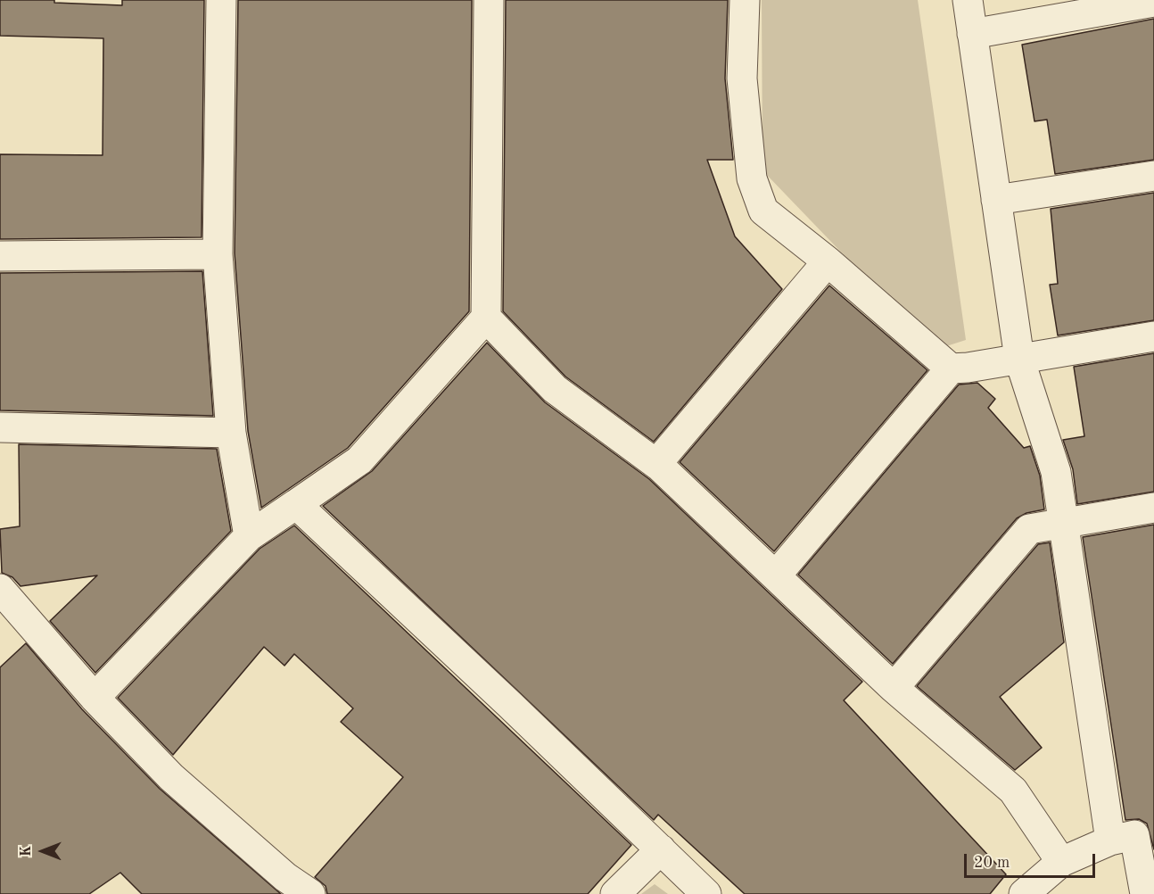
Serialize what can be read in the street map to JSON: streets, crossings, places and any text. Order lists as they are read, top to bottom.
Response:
{
  "scale_bar": "20 m",
  "north": "left"
}
